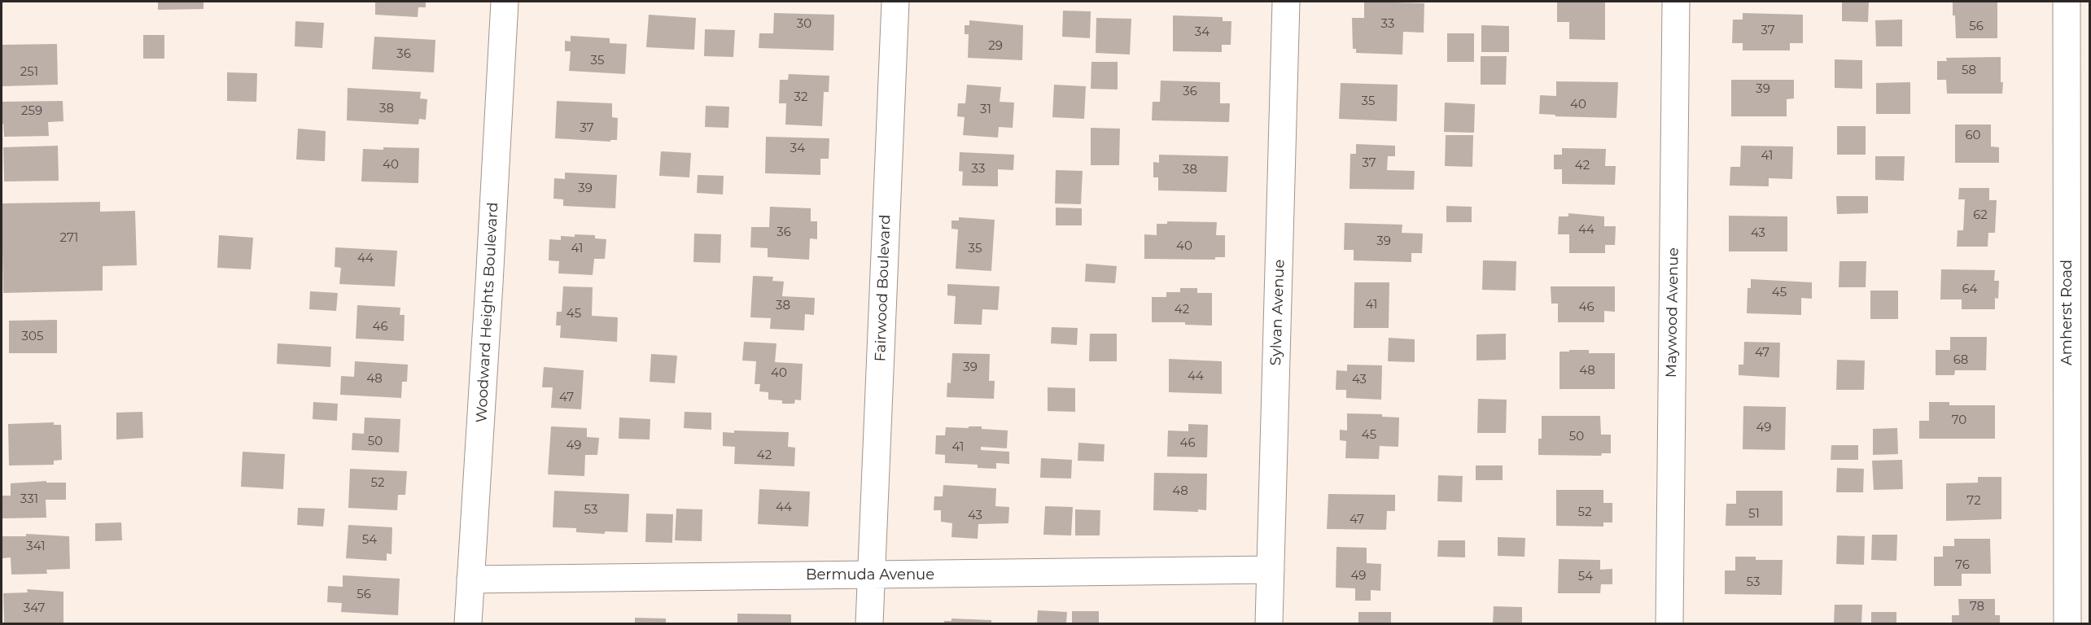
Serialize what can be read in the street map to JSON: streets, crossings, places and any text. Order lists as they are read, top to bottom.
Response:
{
  "streets": {
    "street": [
      "Fairwood Boulevard",
      "Woodward Heights Boulevard",
      "Sylvan Avenue",
      "Maywood Avenue",
      "Amherst Road",
      "Bermuda Avenue"
    ]
  },
  "crossings": [
    ["Fairwood Boulevard", "Bermuda Avenue"],
    ["Woodward Heights Boulevard", "Bermuda Avenue"],
    ["Sylvan Avenue", "Bermuda Avenue"]
  ],
  "house_numbers": [
    "30",
    "33",
    "56",
    "37",
    "34",
    "29",
    "36",
    "35",
    "58",
    "251",
    "39",
    "36",
    "32",
    "35",
    "40",
    "38",
    "31",
    "259",
    "37",
    "60",
    "34",
    "41",
    "37",
    "40",
    "42",
    "33",
    "38",
    "39",
    "62",
    "44",
    "36",
    "43",
    "271",
    "39",
    "40",
    "41",
    "35",
    "44",
    "64",
    "45",
    "41",
    "38",
    "46",
    "42",
    "45",
    "46",
    "305",
    "47",
    "68",
    "39",
    "48",
    "40",
    "44",
    "48",
    "43",
    "47",
    "70",
    "49",
    "45",
    "50",
    "50",
    "46",
    "49",
    "41",
    "42",
    "52",
    "48",
    "331",
    "72",
    "44",
    "53",
    "52",
    "51",
    "43",
    "47",
    "54",
    "341",
    "76",
    "49",
    "54",
    "53",
    "56",
    "78",
    "347"
  ]
}
